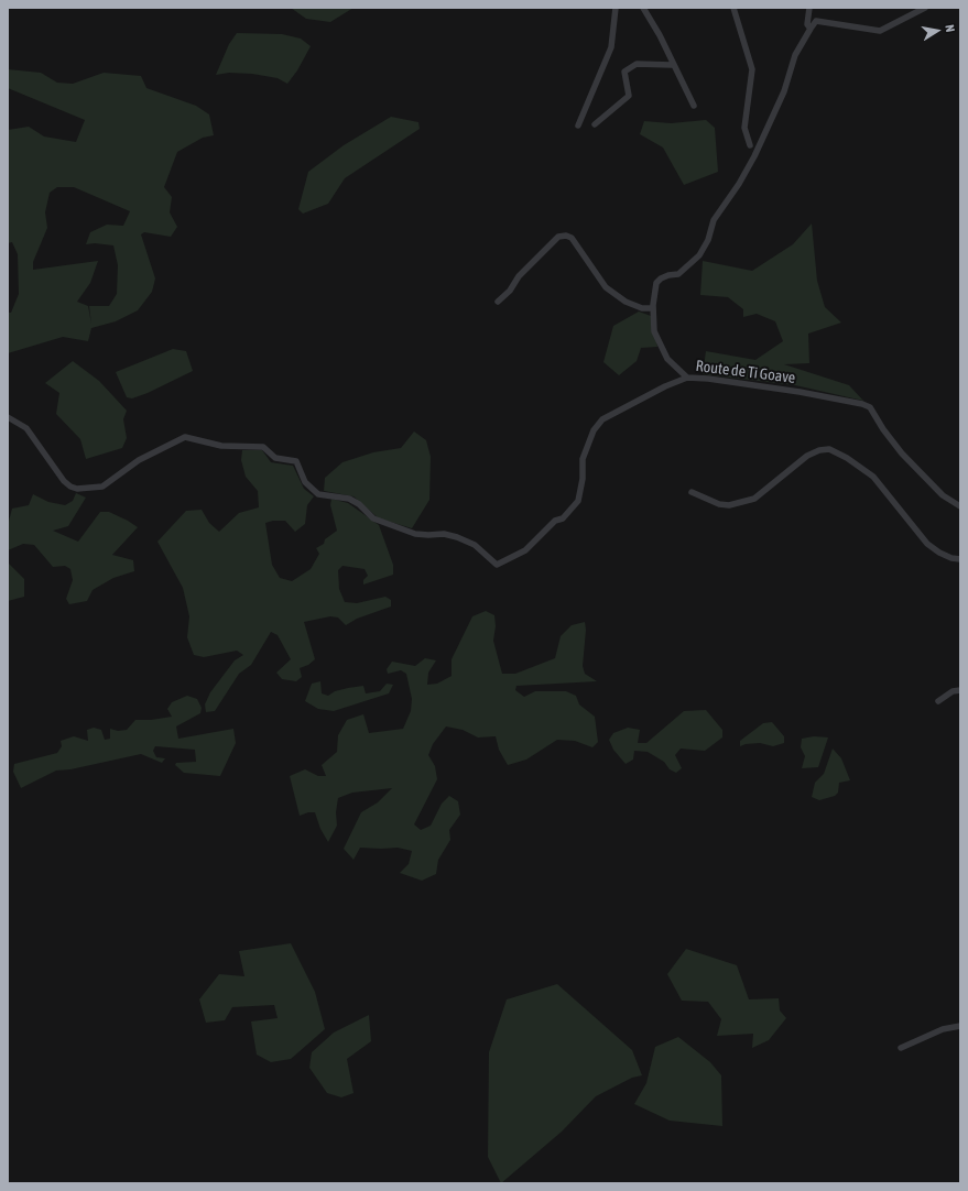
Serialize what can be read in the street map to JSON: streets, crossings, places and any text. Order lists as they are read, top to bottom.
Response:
{
  "streets": {
    "street": ["Route de Ti Goave"]
  },
  "north": "right"
}
